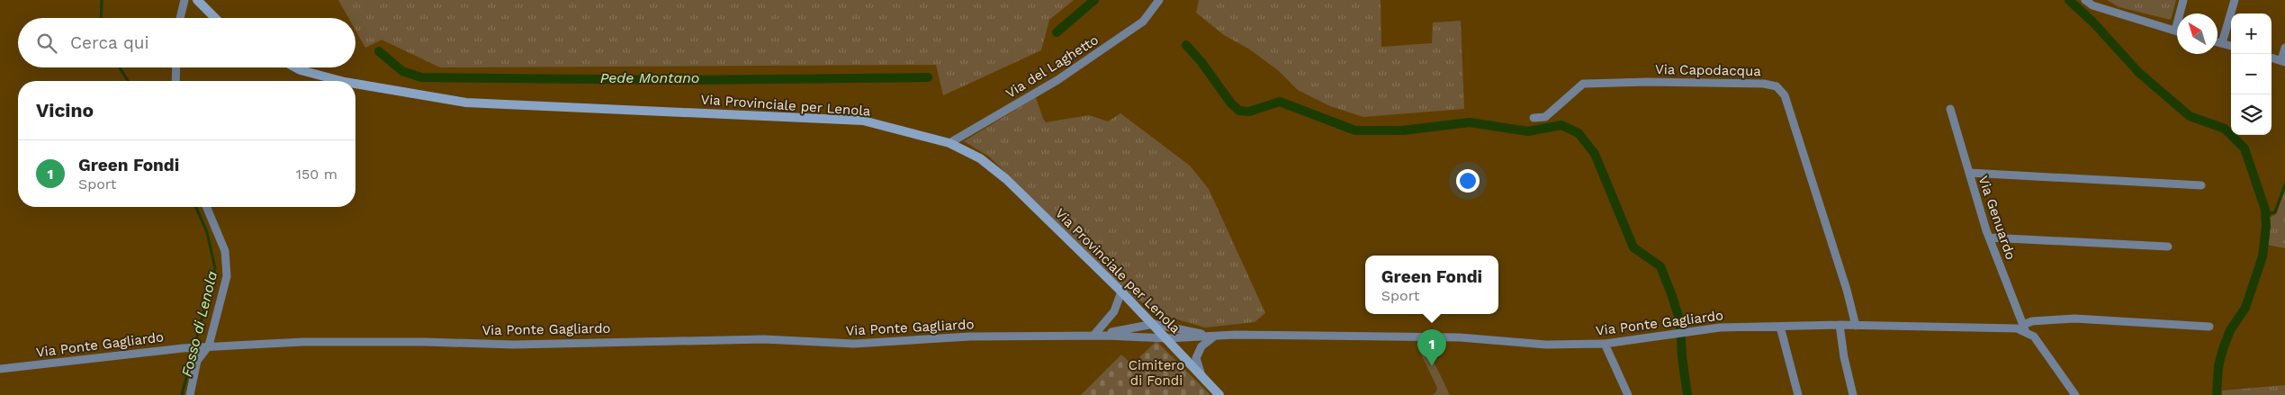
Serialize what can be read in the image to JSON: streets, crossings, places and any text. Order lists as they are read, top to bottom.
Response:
{
  "streets": {
    "main road": ["Via Provinciale per Lenola"],
    "street": [
      "Via del Laghetto",
      "Via Capodacqua",
      "Via Genuardo",
      "Via Ponte Gagliardo"
    ]
  },
  "crossings": [
    ["Via del Laghetto", "Via Provinciale per Lenola"],
    ["Via Capodacqua", "Via Ponte Gagliardo"],
    ["Via Provinciale per Lenola", "Via Ponte Gagliardo"],
    ["Via Genuardo", "Via Ponte Gagliardo"]
  ],
  "water": ["Pede Montano", "Fosso di Lenola"],
  "parks": ["Cimitero di Fondi"],
  "north": "top left",
  "page": {
    "map_buttons": ["+", "−"],
    "search": "Cerca qui",
    "heading": "Vicino",
    "list": [
      {
        "mark": "1",
        "name": "Green Fondi",
        "note": "Sport",
        "value": "150 m"
      }
    ],
    "popup": ["Green Fondi", "Sport"],
    "pins": "1"
  }
}
